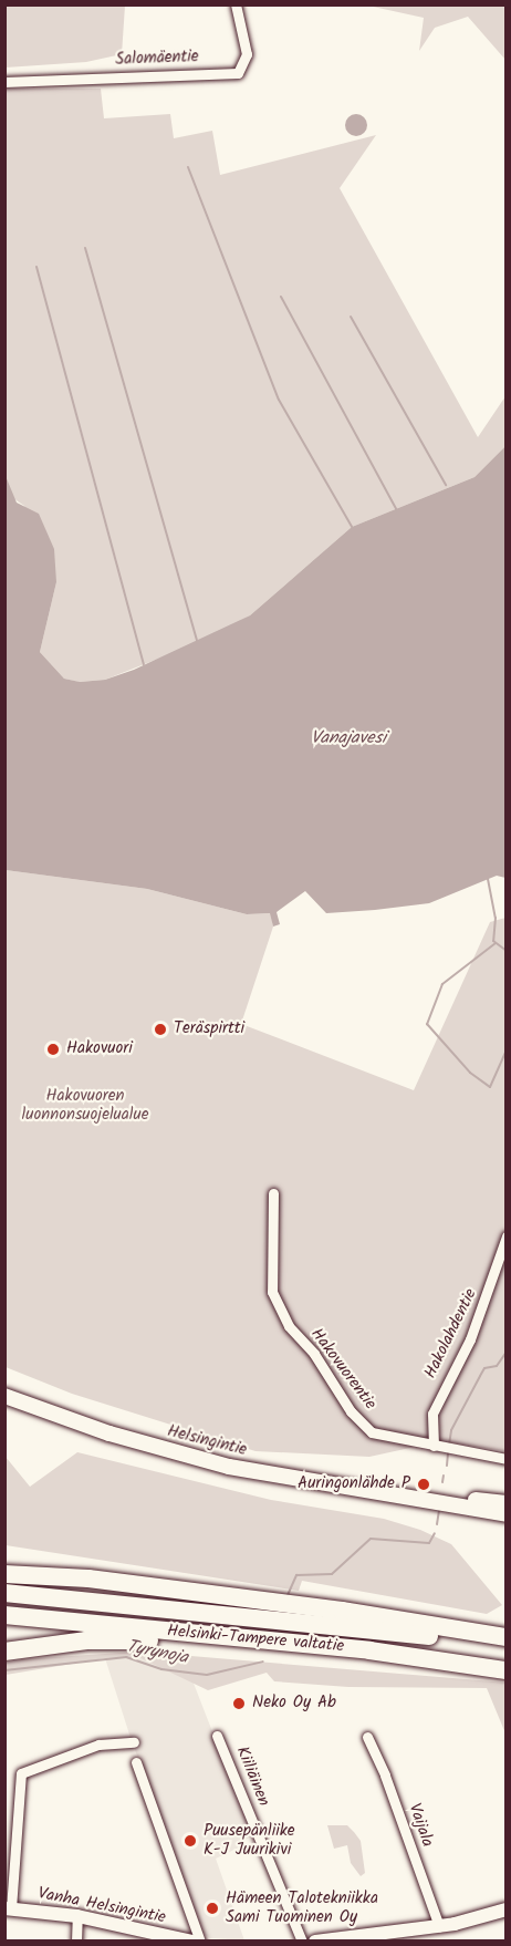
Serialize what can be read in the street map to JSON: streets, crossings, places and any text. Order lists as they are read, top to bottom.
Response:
{
  "streets": {
    "highway": ["Helsinki-Tampere valtatie"],
    "main road": ["Helsingintie"],
    "street": [
      "Salomäentie",
      "Hakolahdentie",
      "Hakovuorentie",
      "Kiiliäinen",
      "Vaijala",
      "Vanha Helsingintie"
    ]
  },
  "crossings": [
    ["Hakolahdentie", "Hakovuorentie"]
  ],
  "water": ["Vanajavesi", "Tyrynoja"],
  "parks": ["Hakovuoren luonnonsuojelualue"],
  "places": [
    "Teräspirtti",
    "Hakovuori",
    "Auringonlähde P",
    "Neko Oy Ab",
    "Puusepänliike K-J Juurikivi",
    "Hämeen Talotekniikka Sami Tuominen Oy"
  ]
}
